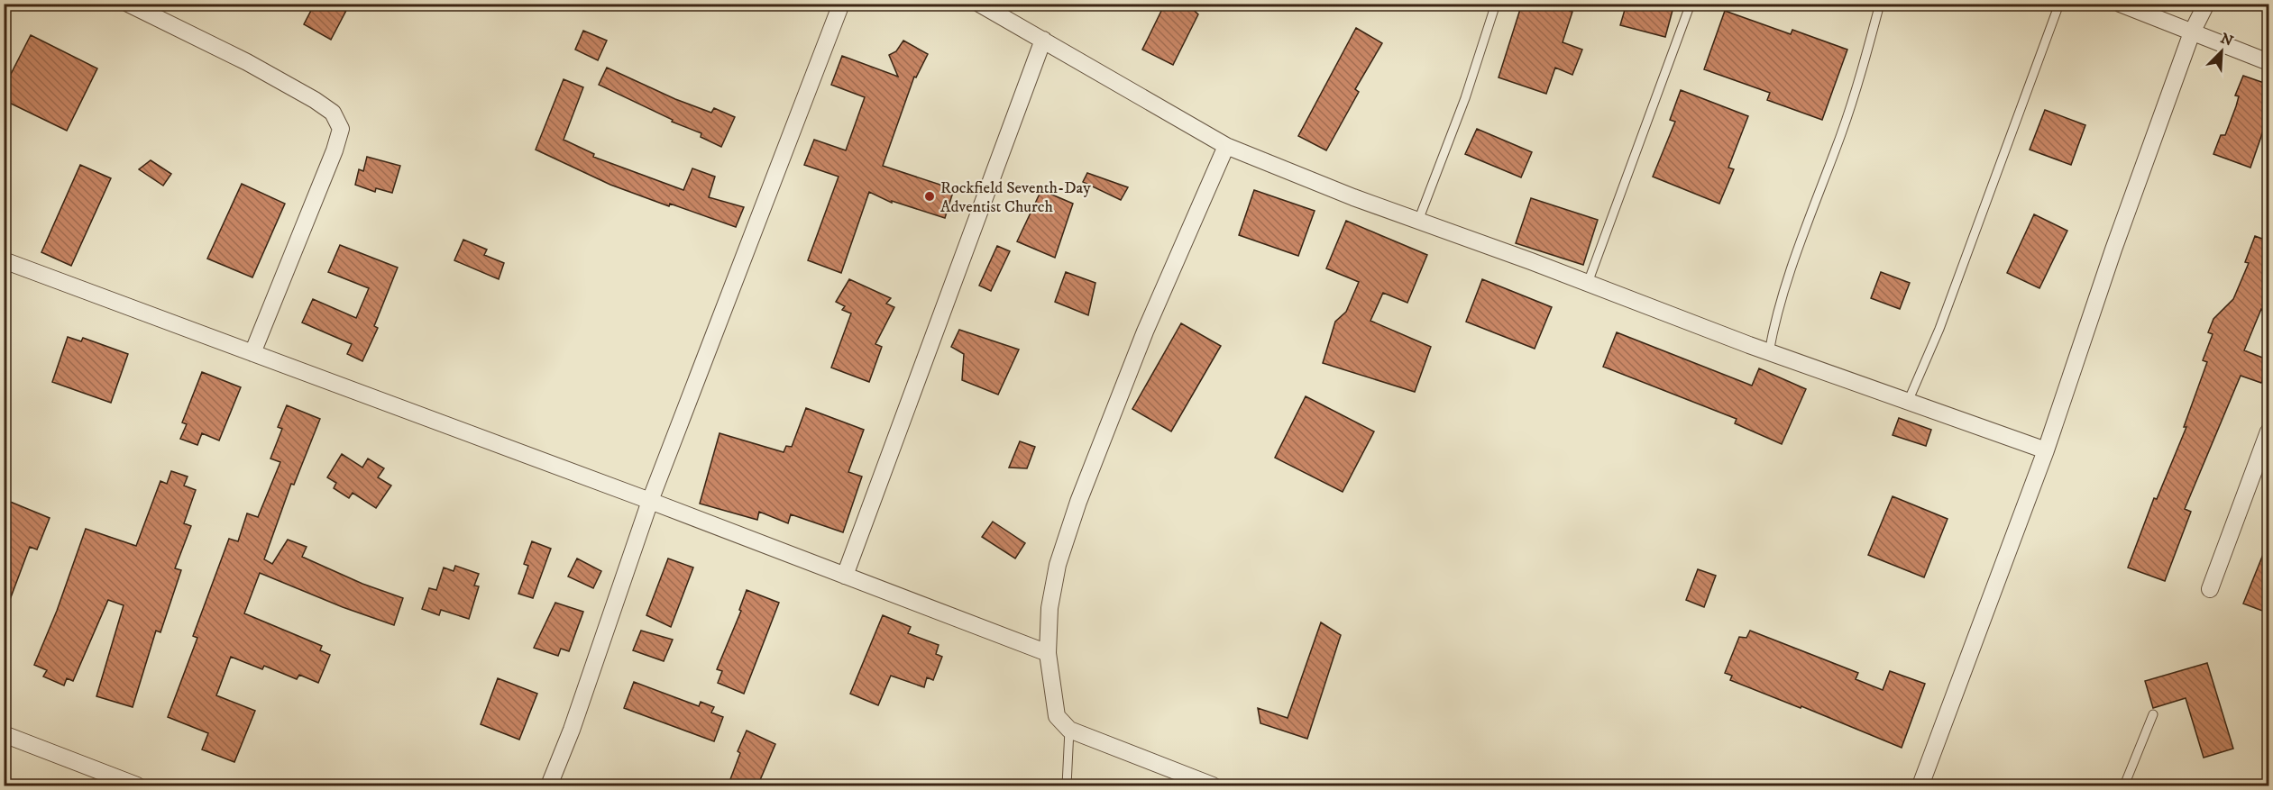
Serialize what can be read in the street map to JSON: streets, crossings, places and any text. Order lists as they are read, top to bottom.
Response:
{
  "places": ["Rockfield Seventh-Day Adventist Church"],
  "north": "top right"
}
